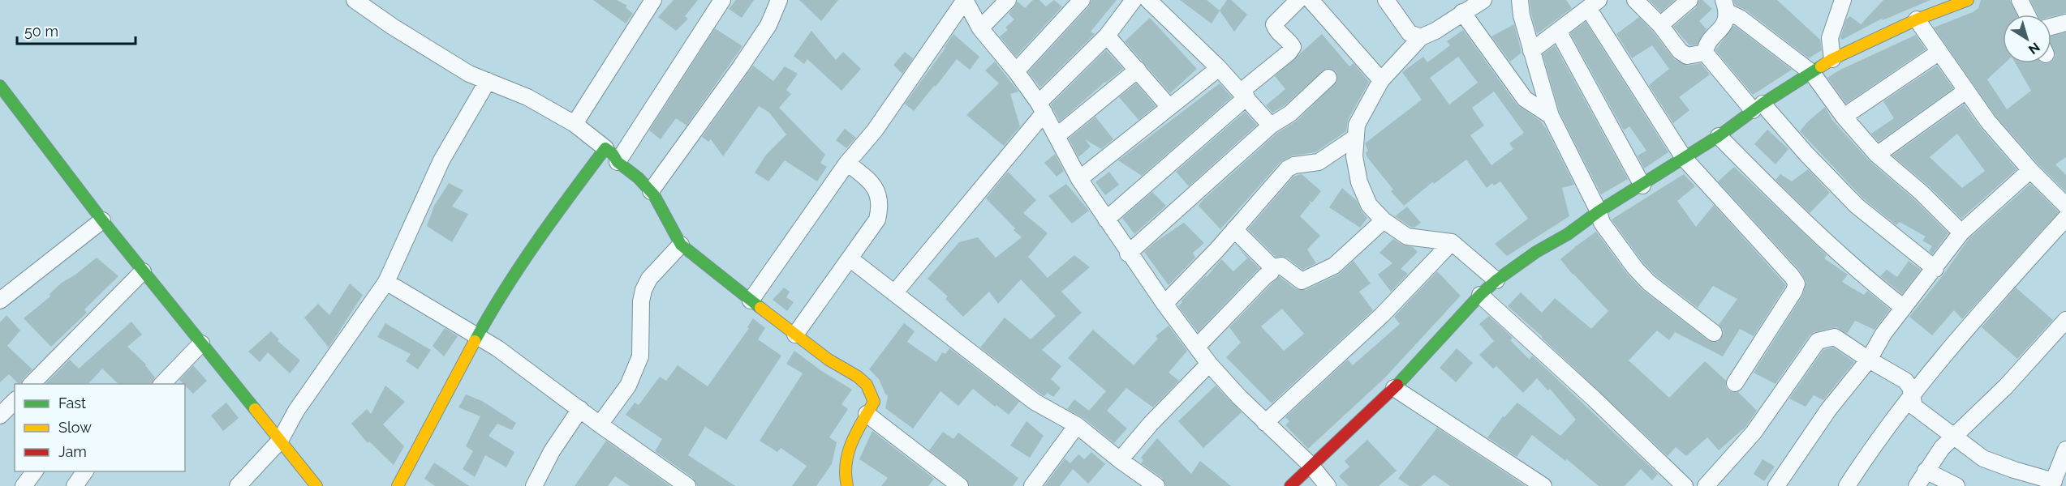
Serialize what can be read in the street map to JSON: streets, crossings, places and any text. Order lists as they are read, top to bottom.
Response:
{
  "legend": ["Fast", "Slow", "Jam"],
  "scale_bar": "50 m",
  "north": "bottom right"
}
